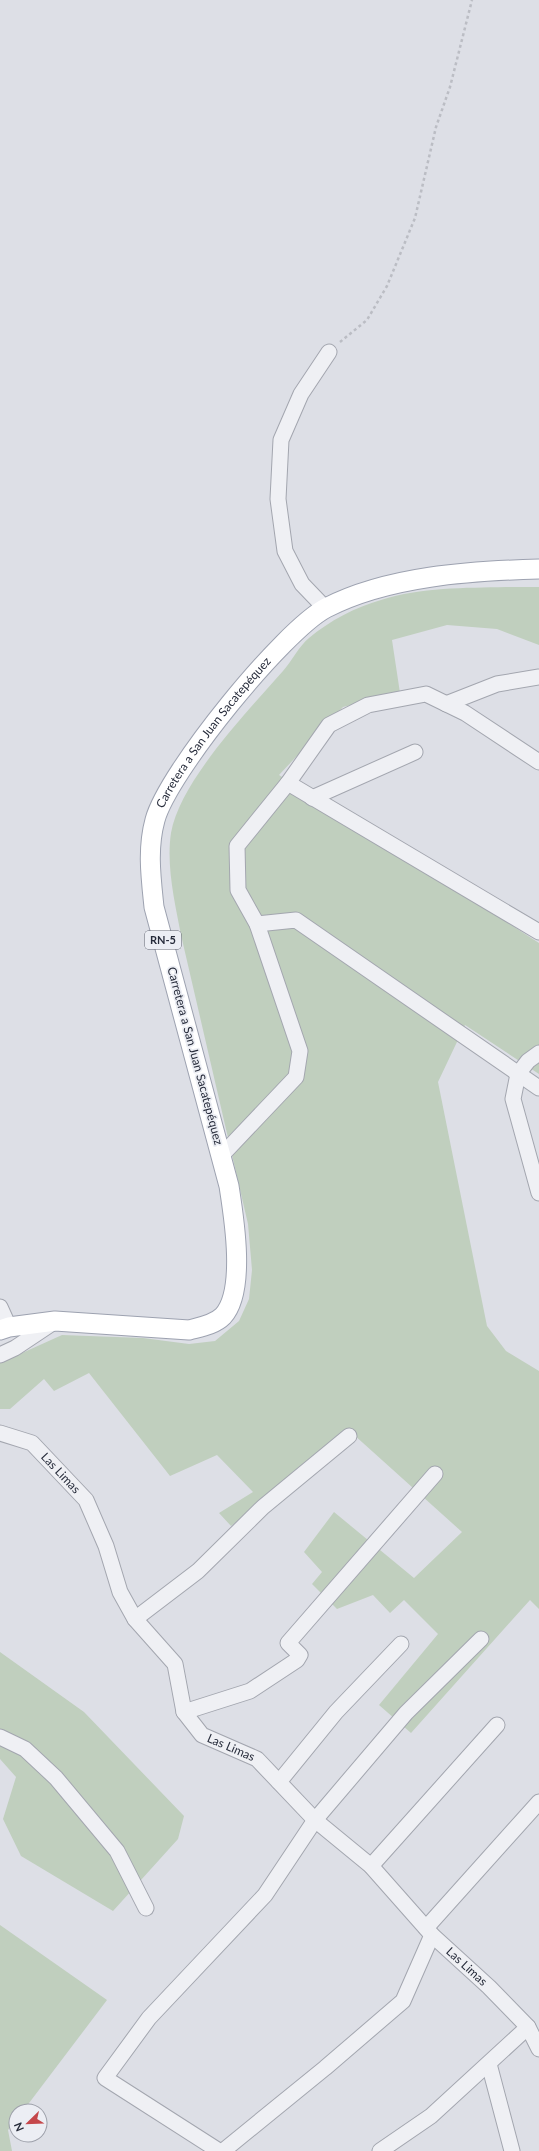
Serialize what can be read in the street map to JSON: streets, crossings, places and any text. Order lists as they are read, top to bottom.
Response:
{
  "streets": {
    "main road": ["Carretera a San Juan Sacatepéquez", "RN-5"],
    "street": ["Las Limas"]
  },
  "north": "bottom left"
}
